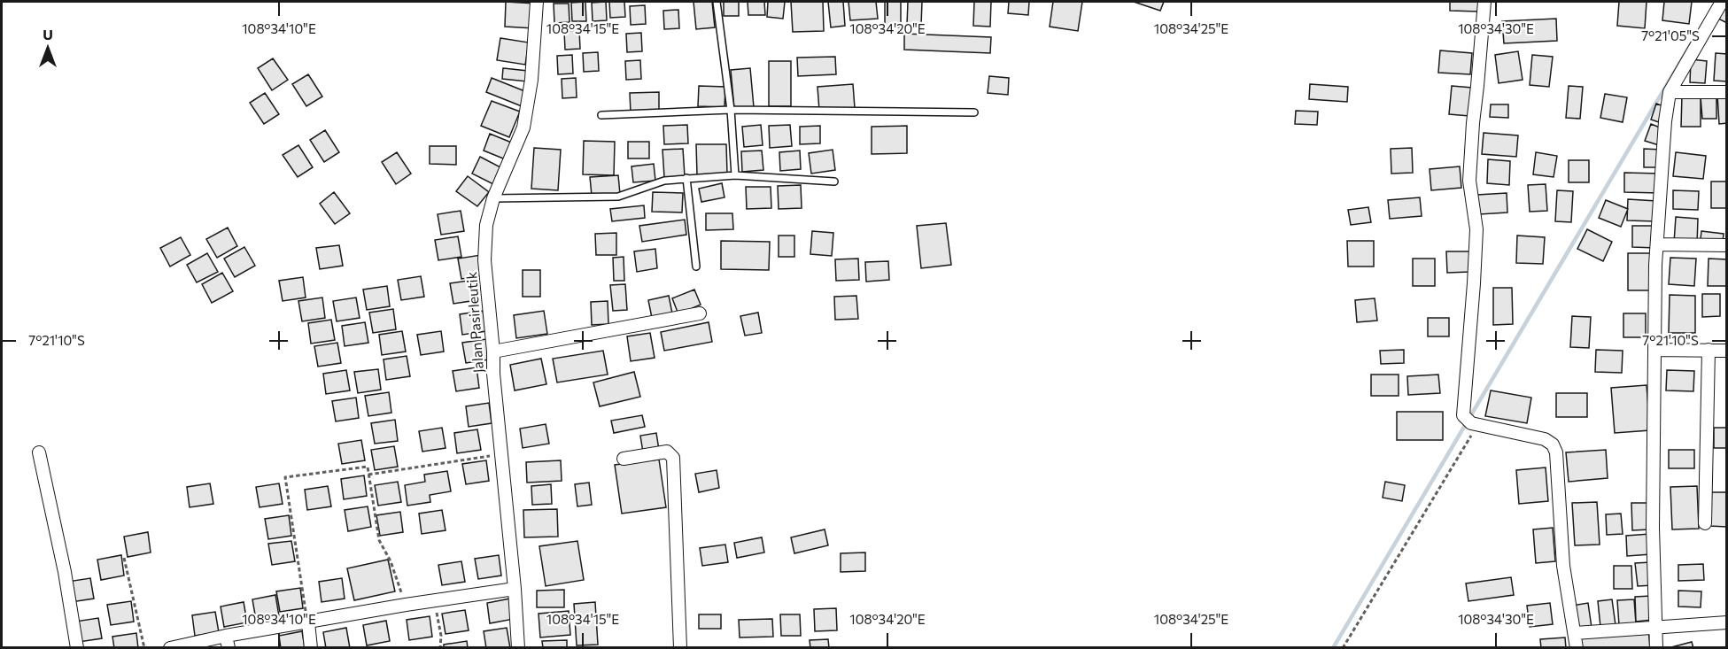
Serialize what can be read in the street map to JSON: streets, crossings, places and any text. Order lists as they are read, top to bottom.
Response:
{
  "streets": {
    "street": ["Jalan Pasirleutik"]
  },
  "north": "top",
  "coordinates": [
    "108°34'10\"E",
    "108°34'15\"E",
    "108°34'20\"E",
    "108°34'25\"E",
    "108°34'30\"E",
    "7°21'05\"S",
    "7°21'10\"S"
  ]
}
